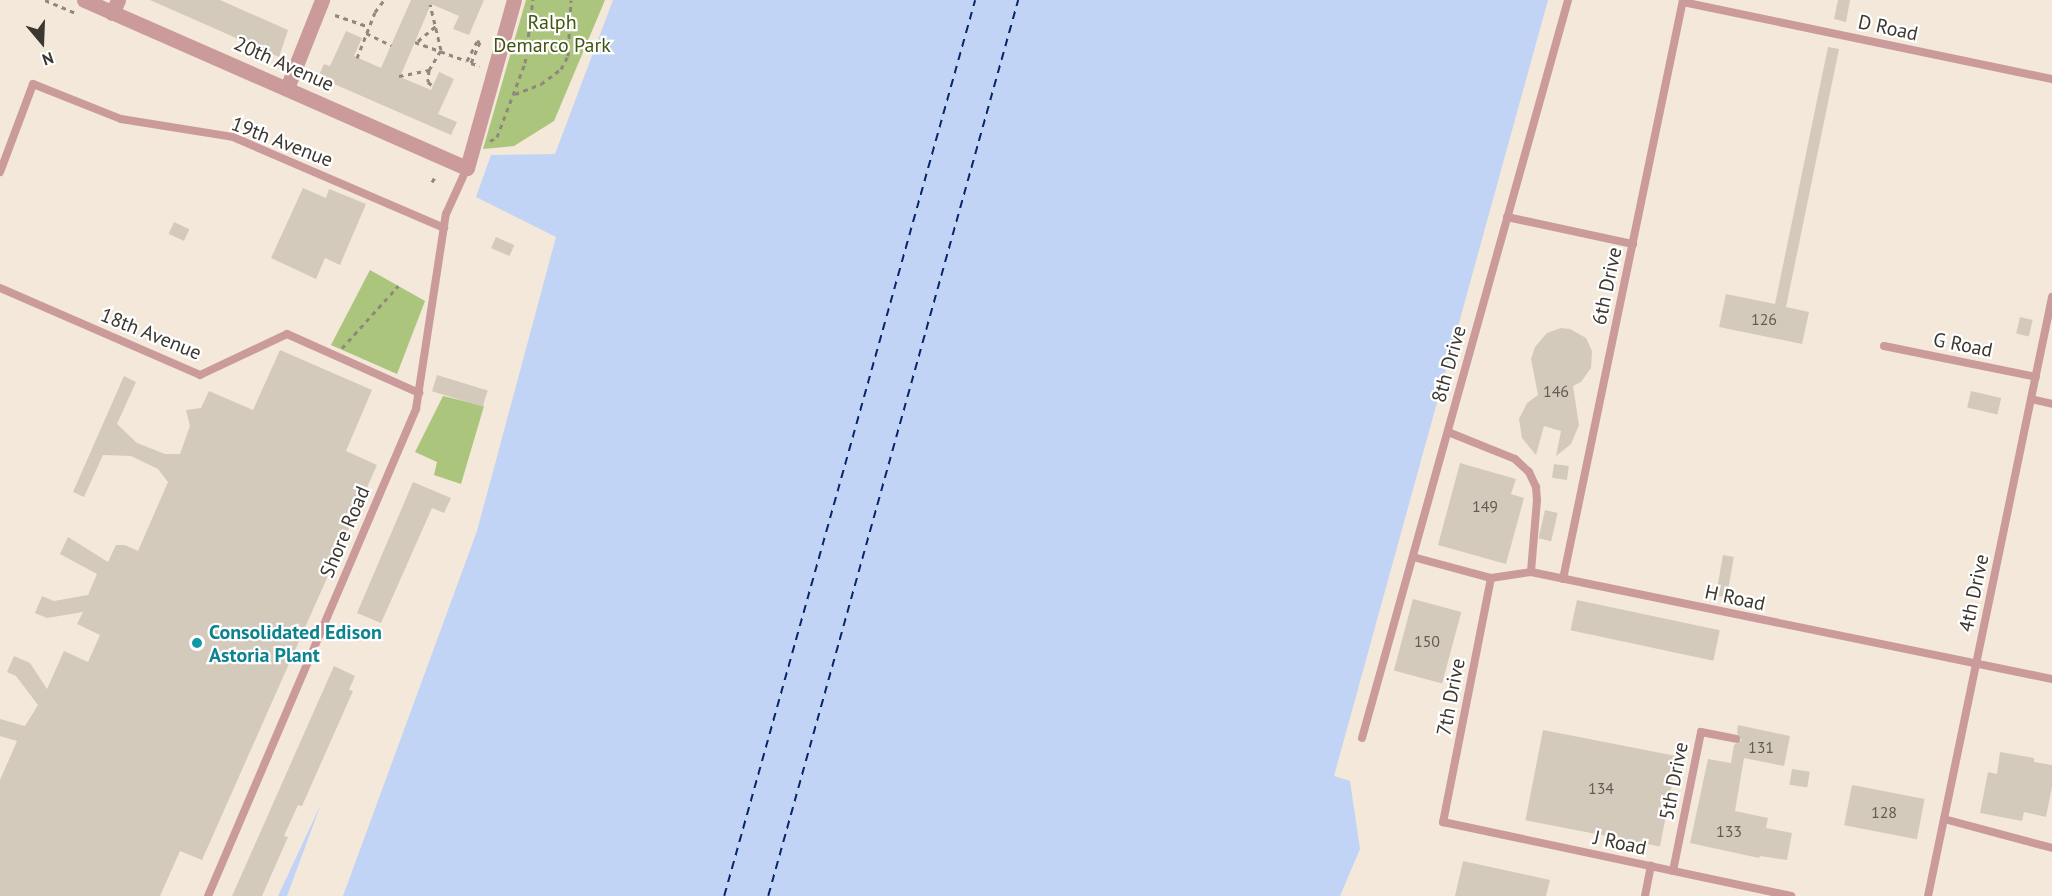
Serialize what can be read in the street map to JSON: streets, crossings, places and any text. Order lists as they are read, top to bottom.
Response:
{
  "streets": {
    "street": ["20th Avenue"],
    "lane": [
      "D Road",
      "19th Avenue",
      "6th Drive",
      "18th Avenue",
      "G Road",
      "8th Drive",
      "Shore Road",
      "4th Drive",
      "H Road",
      "7th Drive",
      "5th Drive",
      "J Road"
    ]
  },
  "crossings": [
    ["D Road", "6th Drive"],
    ["20th Avenue", "Shore Road"],
    ["19th Avenue", "Shore Road"],
    ["6th Drive", "H Road"],
    ["18th Avenue", "Shore Road"],
    ["G Road", "4th Drive"],
    ["8th Drive", "H Road"],
    ["4th Drive", "H Road"],
    ["H Road", "7th Drive"],
    ["7th Drive", "J Road"],
    ["5th Drive", "J Road"]
  ],
  "parks": ["Ralph Demarco Park"],
  "places": ["Consolidated Edison Astoria Plant"],
  "house_numbers": [
    "126",
    "146",
    "149",
    "150",
    "131",
    "134",
    "128",
    "133"
  ],
  "north": "bottom"
}
